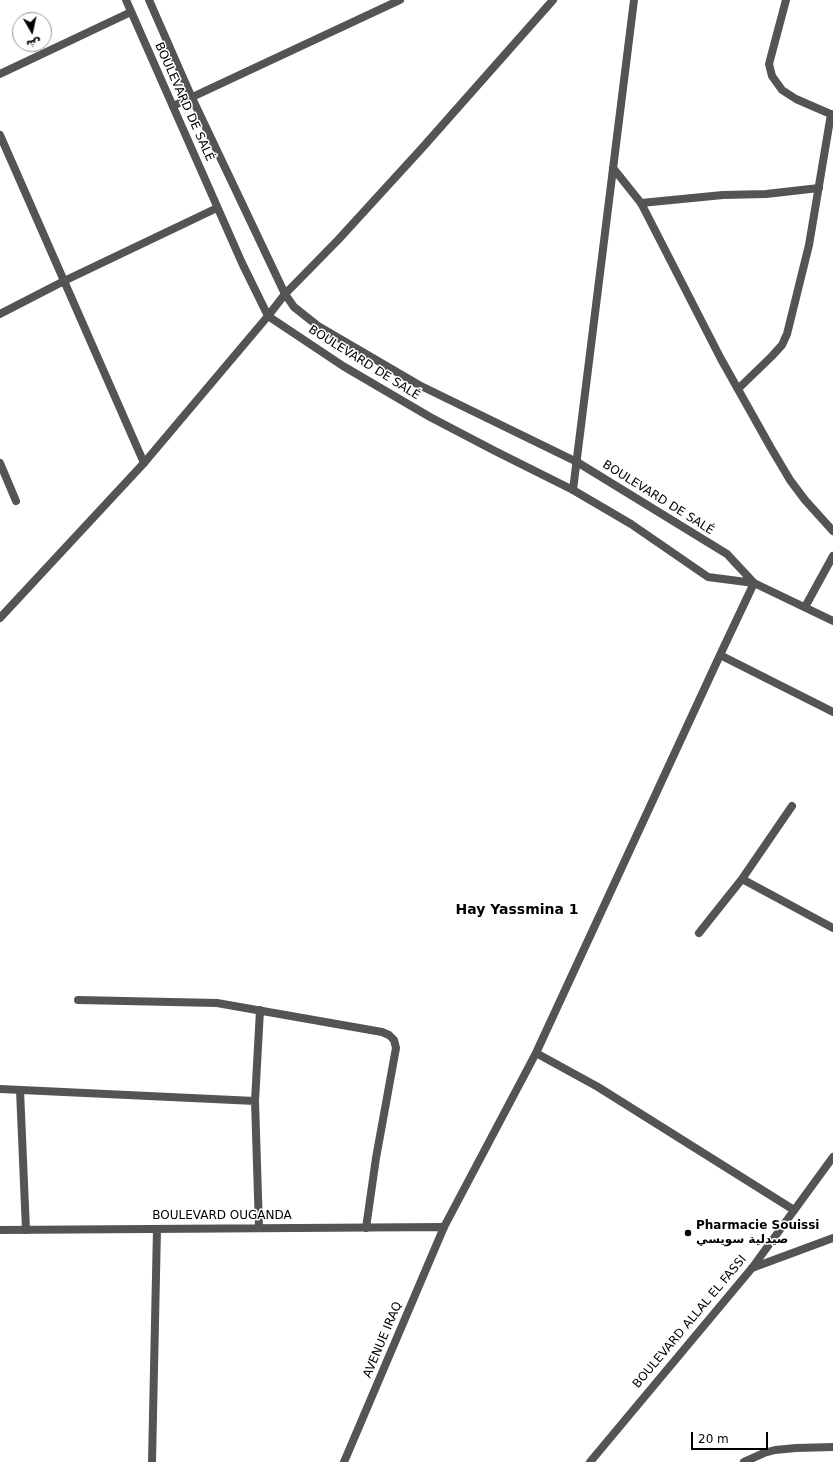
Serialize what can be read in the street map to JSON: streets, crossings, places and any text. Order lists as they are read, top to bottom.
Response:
{
  "streets": {
    "street": [
      "BOULEVARD DE SALÉ",
      "BOULEVARD OUGANDA",
      "BOULEVARD ALLAL EL FASSI",
      "AVENUE IRAQ"
    ]
  },
  "crossings": [
    ["BOULEVARD DE SALÉ", "AVENUE IRAQ"],
    ["BOULEVARD OUGANDA", "AVENUE IRAQ"]
  ],
  "districts": ["Hay Yassmina 1"],
  "places": ["Pharmacie Souissi صيدلية سويسي"],
  "scale_bar": "20 m",
  "north": "bottom"
}
